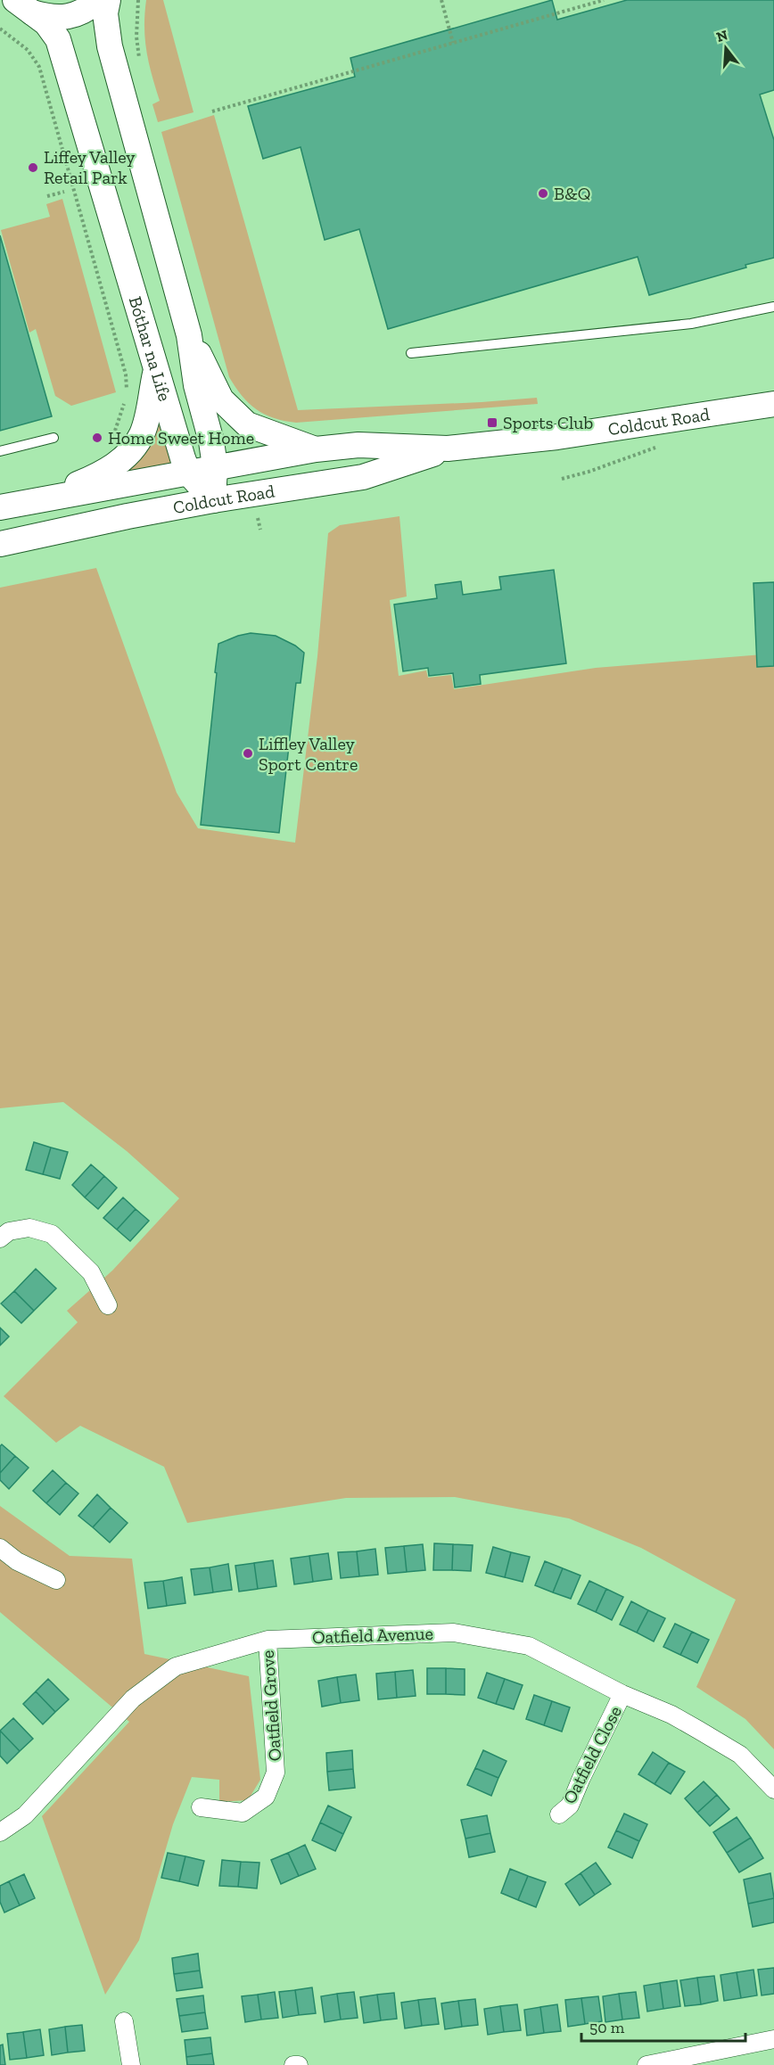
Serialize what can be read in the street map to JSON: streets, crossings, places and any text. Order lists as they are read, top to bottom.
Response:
{
  "streets": {
    "street": [
      "Bóthar na Life",
      "Coldcut Road",
      "Oatfield Avenue",
      "Oatfield Grove",
      "Oatfield Close"
    ]
  },
  "crossings": [
    ["Bóthar na Life", "Coldcut Road"],
    ["Oatfield Avenue", "Oatfield Grove"],
    ["Oatfield Avenue", "Oatfield Close"]
  ],
  "places": {
    "other": [
      "Liffey Valley Retail Park",
      "B&Q",
      "Home Sweet Home",
      "Liffley Valley Sport Centre"
    ],
    "transit": ["Sports Club"]
  },
  "scale_bar": "50 m",
  "north": "top"
}
